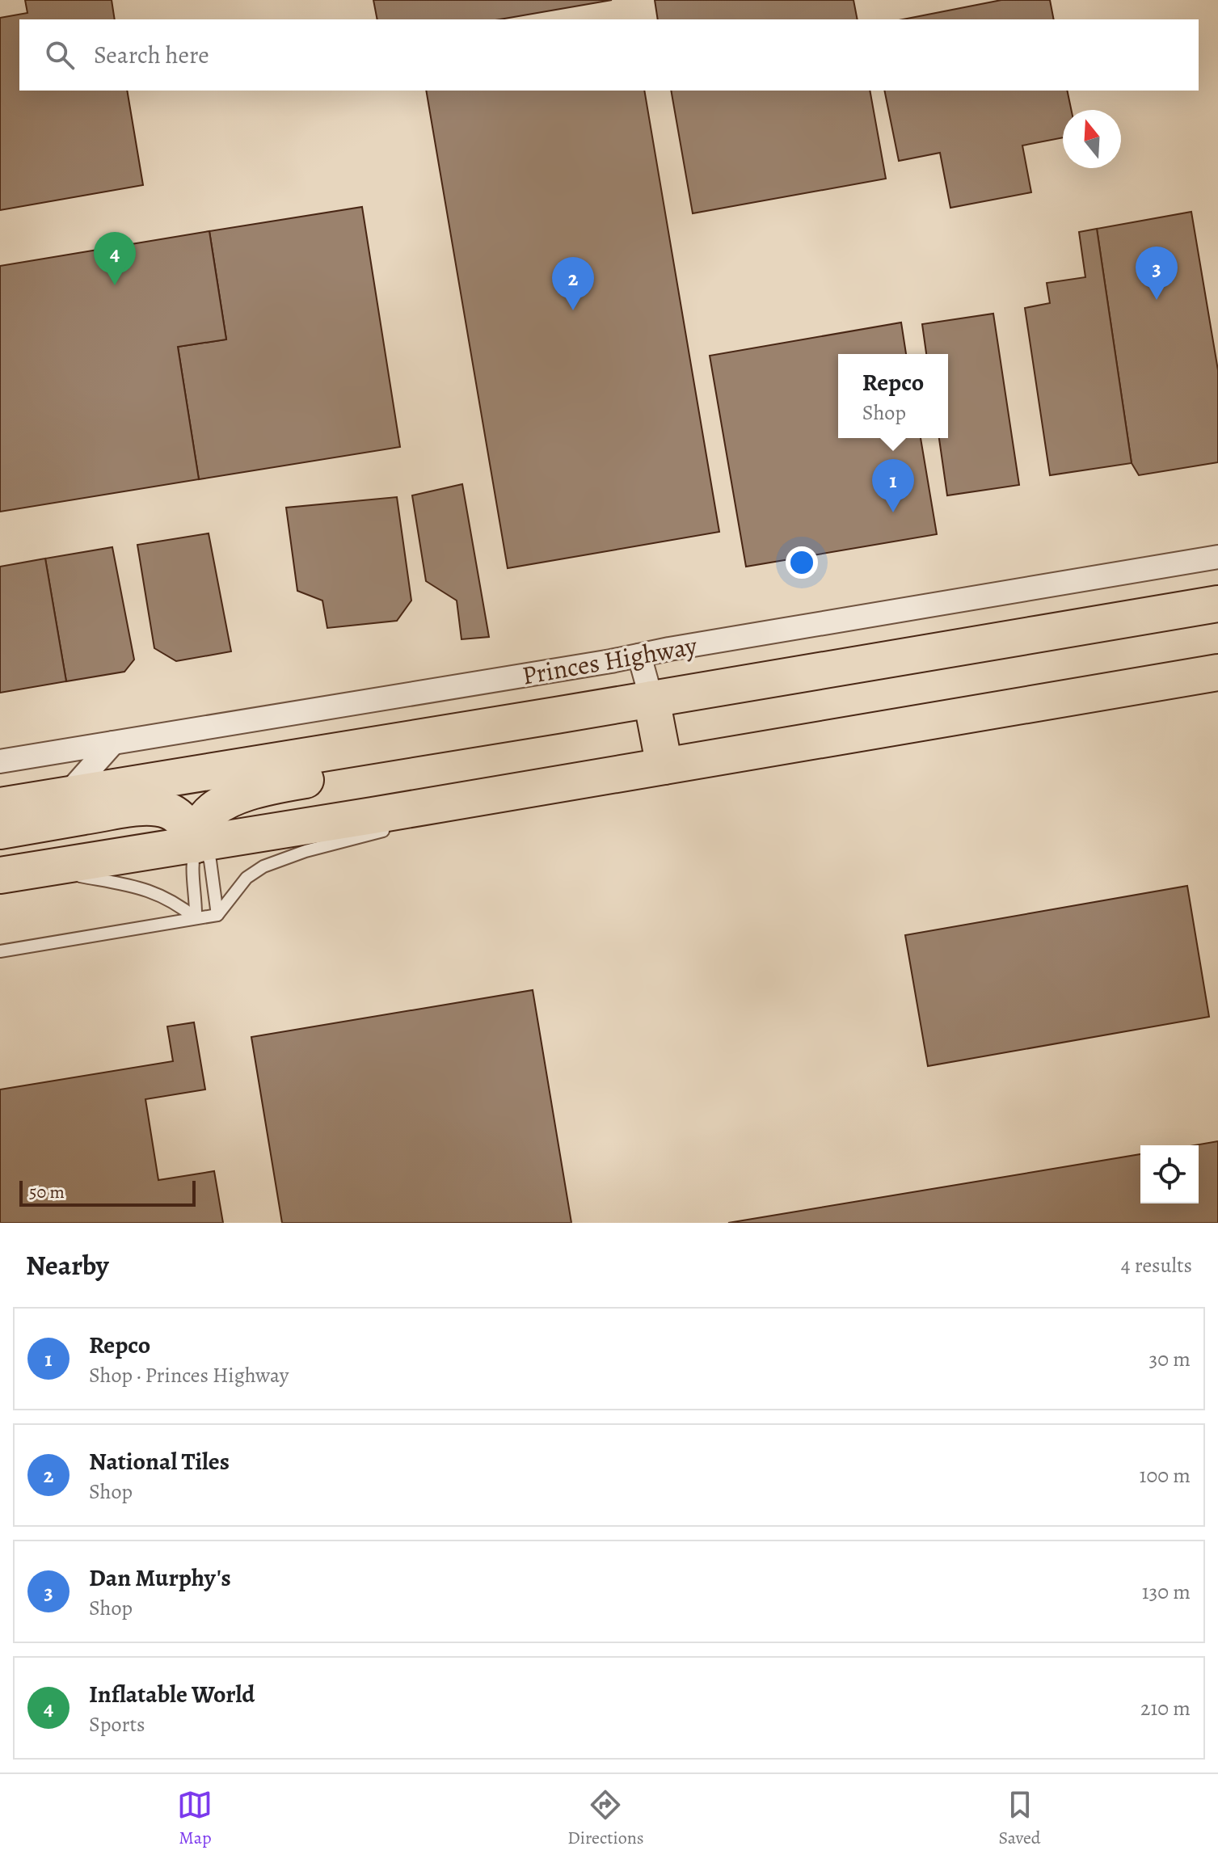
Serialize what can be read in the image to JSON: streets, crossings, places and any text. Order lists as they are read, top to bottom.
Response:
{
  "streets": {
    "highway": ["Princes Highway"]
  },
  "scale_bar": "50 m",
  "north": "top",
  "page": {
    "search": "Search here",
    "pins": [
      "4",
      "3",
      "2",
      "1"
    ],
    "popup": ["Repco", "Shop"],
    "scale": "50 m",
    "heading": ["Nearby", "4 results"],
    "list": [
      {
        "mark": "1",
        "name": "Repco",
        "note": "Shop · Princes Highway",
        "value": "30 m"
      },
      {
        "mark": "2",
        "name": "National Tiles",
        "note": "Shop",
        "value": "100 m"
      },
      {
        "mark": "3",
        "name": "Dan Murphy's",
        "note": "Shop",
        "value": "130 m"
      },
      {
        "mark": "4",
        "name": "Inflatable World",
        "note": "Sports",
        "value": "210 m"
      }
    ],
    "nav": ["Map", "Directions", "Saved"]
  }
}
